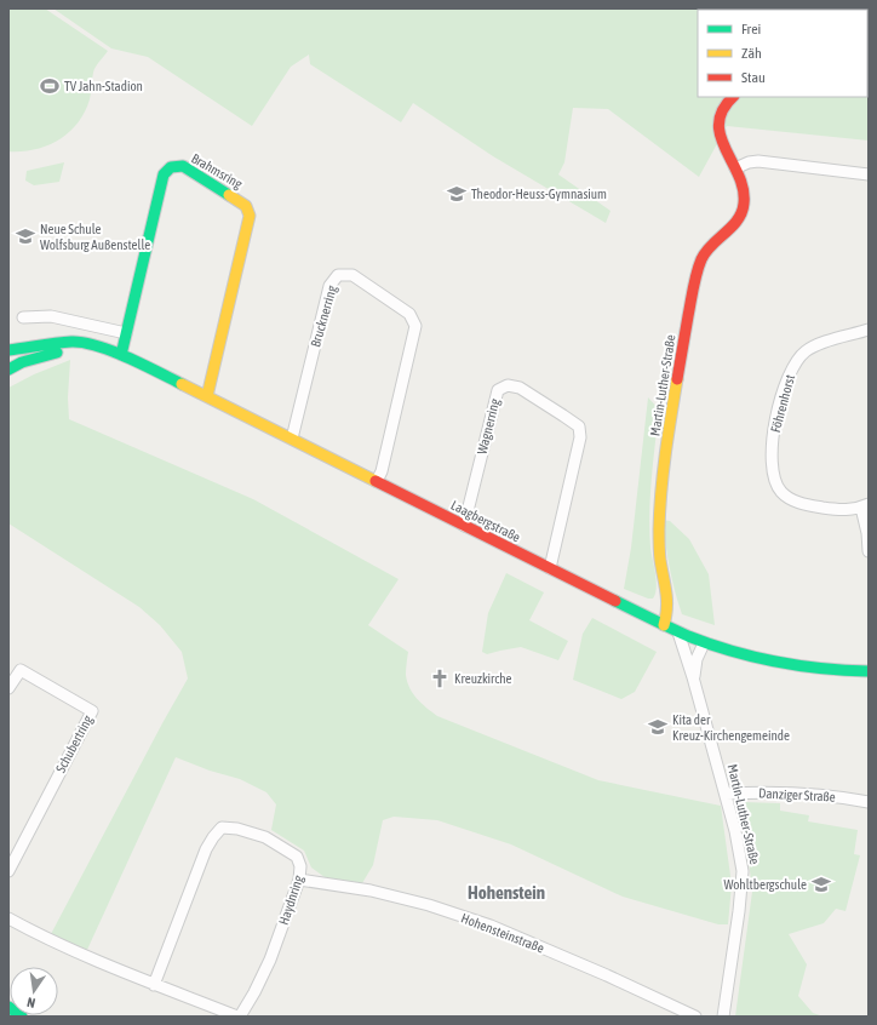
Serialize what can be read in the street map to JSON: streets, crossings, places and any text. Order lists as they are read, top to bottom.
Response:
{
  "streets": {
    "street": [
      "Brahmsring",
      "Brucknerring",
      "Martin-Luther-Straße",
      "Föhrenhorst",
      "Wagnerring",
      "Laagbergstraße",
      "Schubertring",
      "Danziger Straße",
      "Haydnring",
      "Hohensteinstraße"
    ]
  },
  "crossings": [
    ["Brahmsring", "Laagbergstraße"],
    ["Brucknerring", "Laagbergstraße"],
    ["Martin-Luther-Straße", "Laagbergstraße"],
    ["Martin-Luther-Straße", "Danziger Straße"],
    ["Wagnerring", "Laagbergstraße"],
    ["Haydnring", "Hohensteinstraße"]
  ],
  "districts": ["Hohenstein"],
  "places": {
    "sports": ["TV Jahn-Stadion"],
    "school or university": [
      "Theodor-Heuss-Gymnasium",
      "Neue Schule Wolfsburg Außenstelle",
      "Kita der Kreuz-Kirchengemeinde",
      "Wohltbergschule"
    ],
    "church": ["Kreuzkirche"]
  },
  "legend": ["Frei", "Zäh", "Stau"],
  "north": "bottom"
}
